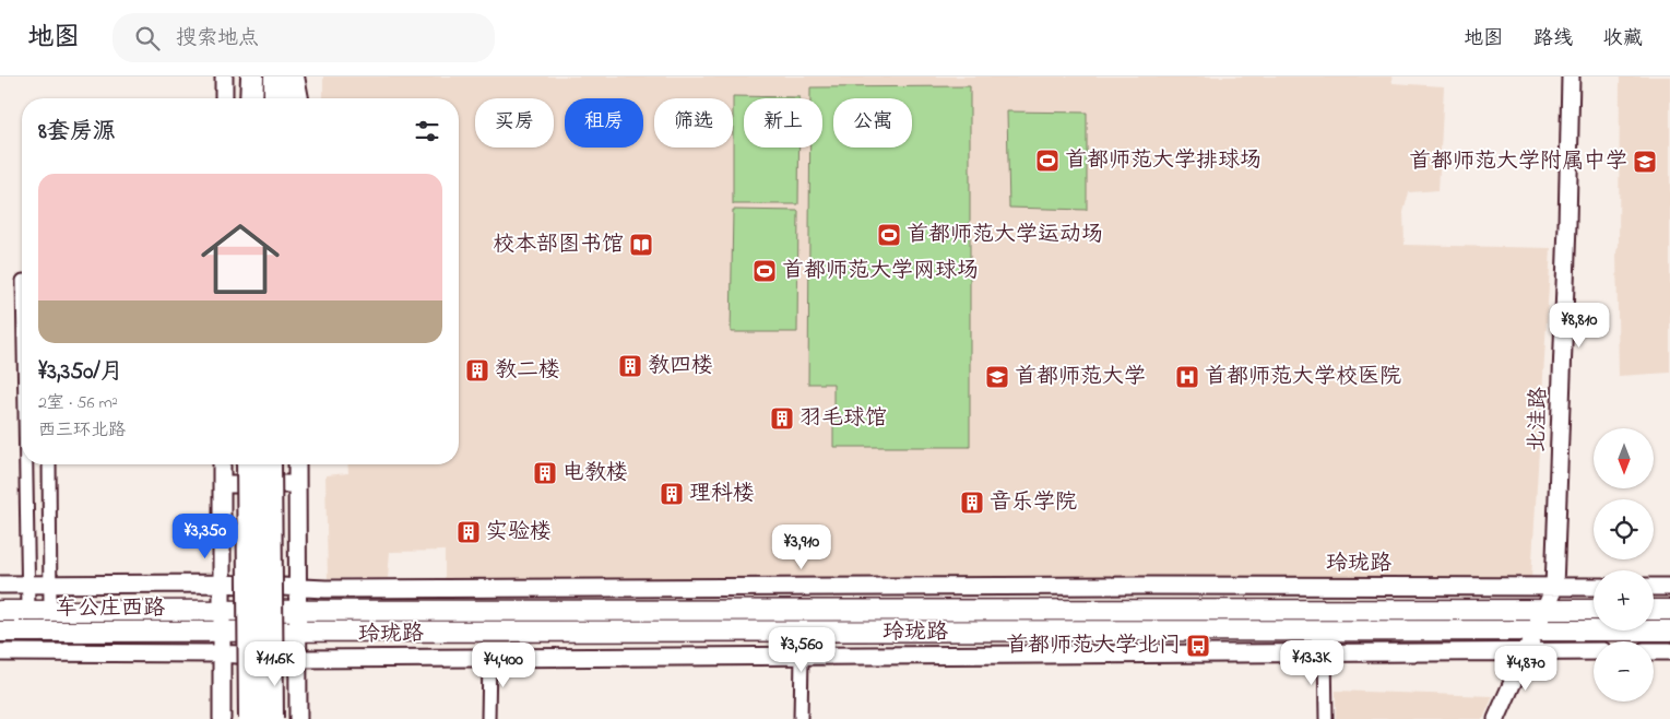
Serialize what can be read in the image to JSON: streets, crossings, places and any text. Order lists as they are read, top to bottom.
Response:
{
  "streets": {
    "main road": ["玲珑路", "车公庄西路"],
    "street": ["北洼路"]
  },
  "crossings": [
    ["北洼路", "玲珑路"],
    ["玲珑路", "车公庄西路"]
  ],
  "places": {
    "sports": ["首都师范大学排球场", "首都师范大学运动场", "首都师范大学网球场"],
    "school or university": ["首都师范大学附属中学", "首都师范大学"],
    "library": ["校本部图书馆"],
    "building": [
      "教四楼",
      "教二楼",
      "羽毛球馆",
      "电教楼",
      "理科楼",
      "音乐学院",
      "实验楼"
    ],
    "hospital": ["首都师范大学校医院"],
    "bus stop": ["首都师范大学北门"]
  },
  "north": "bottom",
  "page": {
    "header": "地图",
    "search": "搜索地点",
    "nav": ["地图", "路线", "收藏"],
    "chip": [
      "买房",
      "租房",
      "筛选",
      "新上",
      "公寓"
    ],
    "heading": "8套房源",
    "list": [
      {
        "name": "¥3,350/月",
        "note": "2室 · 56 m² · 西三环北路"
      }
    ],
    "price": [
      "¥8,810",
      "¥3,350",
      "¥3,910",
      "¥3,560",
      "¥13.3K",
      "¥11.6K",
      "¥4,400",
      "¥4,870"
    ],
    "map_buttons": ["+", "−"]
  }
}
